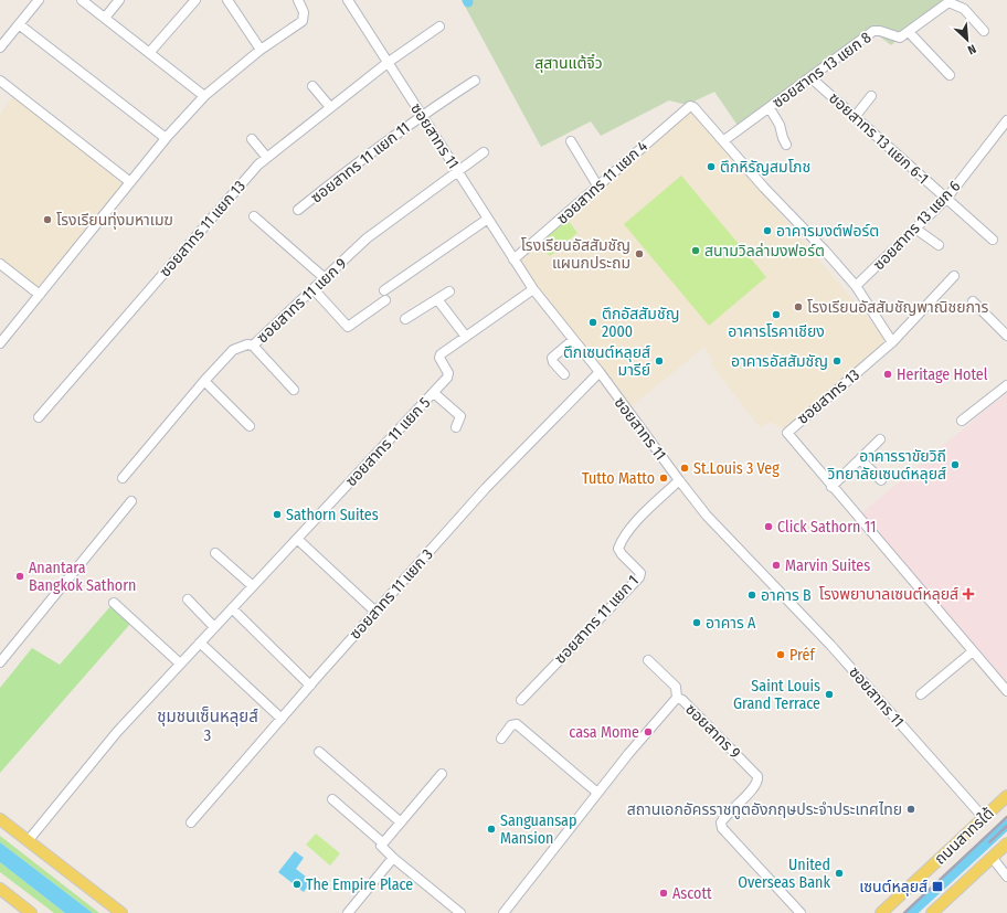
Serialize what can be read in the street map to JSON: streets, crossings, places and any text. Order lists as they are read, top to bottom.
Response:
{
  "streets": {
    "main road": ["ถนนสาทรใต้"],
    "street": [
      "ซอยสาทร 13 แยก 8",
      "ซอยสาทร 11",
      "ซอยสาทร 13 แยก 6-1",
      "ซอยสาทร 11 แยก 11",
      "ซอยสาทร 11 แยก 4",
      "ซอยสาทร 13 แยก 6",
      "ซอยสาทร 11 แยก 13",
      "ซอยสาทร 11 แยก 9",
      "ซอยสาทร 13",
      "ซอยสาทร 11 แยก 5",
      "ซอยสาทร 11 แยก 3",
      "ซอยสาทร 11 แยก 1",
      "ซอยสาทร 9"
    ]
  },
  "crossings": [
    ["ซอยสาทร 13 แยก 8", "ซอยสาทร 13 แยก 6-1"],
    ["ซอยสาทร 13 แยก 8", "ซอยสาทร 11 แยก 4"],
    ["ซอยสาทร 11", "ซอยสาทร 11 แยก 11"],
    ["ซอยสาทร 11", "ซอยสาทร 11 แยก 4"],
    ["ซอยสาทร 11", "ซอยสาทร 11 แยก 13"],
    ["ซอยสาทร 11", "ซอยสาทร 11 แยก 9"],
    ["ซอยสาทร 11", "ซอยสาทร 11 แยก 5"],
    ["ซอยสาทร 11", "ซอยสาทร 11 แยก 3"],
    ["ซอยสาทร 11", "ซอยสาทร 11 แยก 1"],
    ["ซอยสาทร 11", "ถนนสาทรใต้"],
    ["ซอยสาทร 13 แยก 6-1", "ซอยสาทร 13 แยก 6"]
  ],
  "districts": ["ชุมชนเซ็นหลุยส์ 3"],
  "parks": ["สุสานแต้จิ๋ว"],
  "places": {
    "other": [
      "ตึกหิรัญสมโภช",
      "โรงเรียนทุ่งมหาเมฆ",
      "อาคารมงต์ฟอร์ต",
      "สนามวิลล่ามงฟอร์ต",
      "โรงเรียนอัสสัมชัญ แผนกประถม",
      "โรงเรียนอัสสัมชัญพาณิชยการ",
      "อาคารโรคาเชียง",
      "ตึกอัสสัมชัญ 2000",
      "ตึกเซนต์หลุยส์ มารีย์",
      "อาคารอัสสัมชัญ",
      "Heritage Hotel",
      "อาคารราขัยวิถี วิทยาลัยเซนต์หลุยส์",
      "St.Louis 3 Veg",
      "Tutto Matto",
      "Sathorn Suites",
      "Click Sathorn 11",
      "Marvin Suites",
      "Anantara Bangkok Sathorn",
      "อาคาร B",
      "อาคาร A",
      "Préf",
      "Saint Louis Grand Terrace",
      "casa Mome",
      "สถานเอกอัครราชทูตอังกฤษประจำประเทศไทย",
      "Sanguansap Mansion",
      "United Overseas Bank",
      "The Empire Place",
      "Ascott"
    ],
    "health": ["โรงพยาบาลเซนต์หลุยส์"],
    "transit": ["เซนต์หลุยส์"]
  },
  "north": "bottom right"
}
